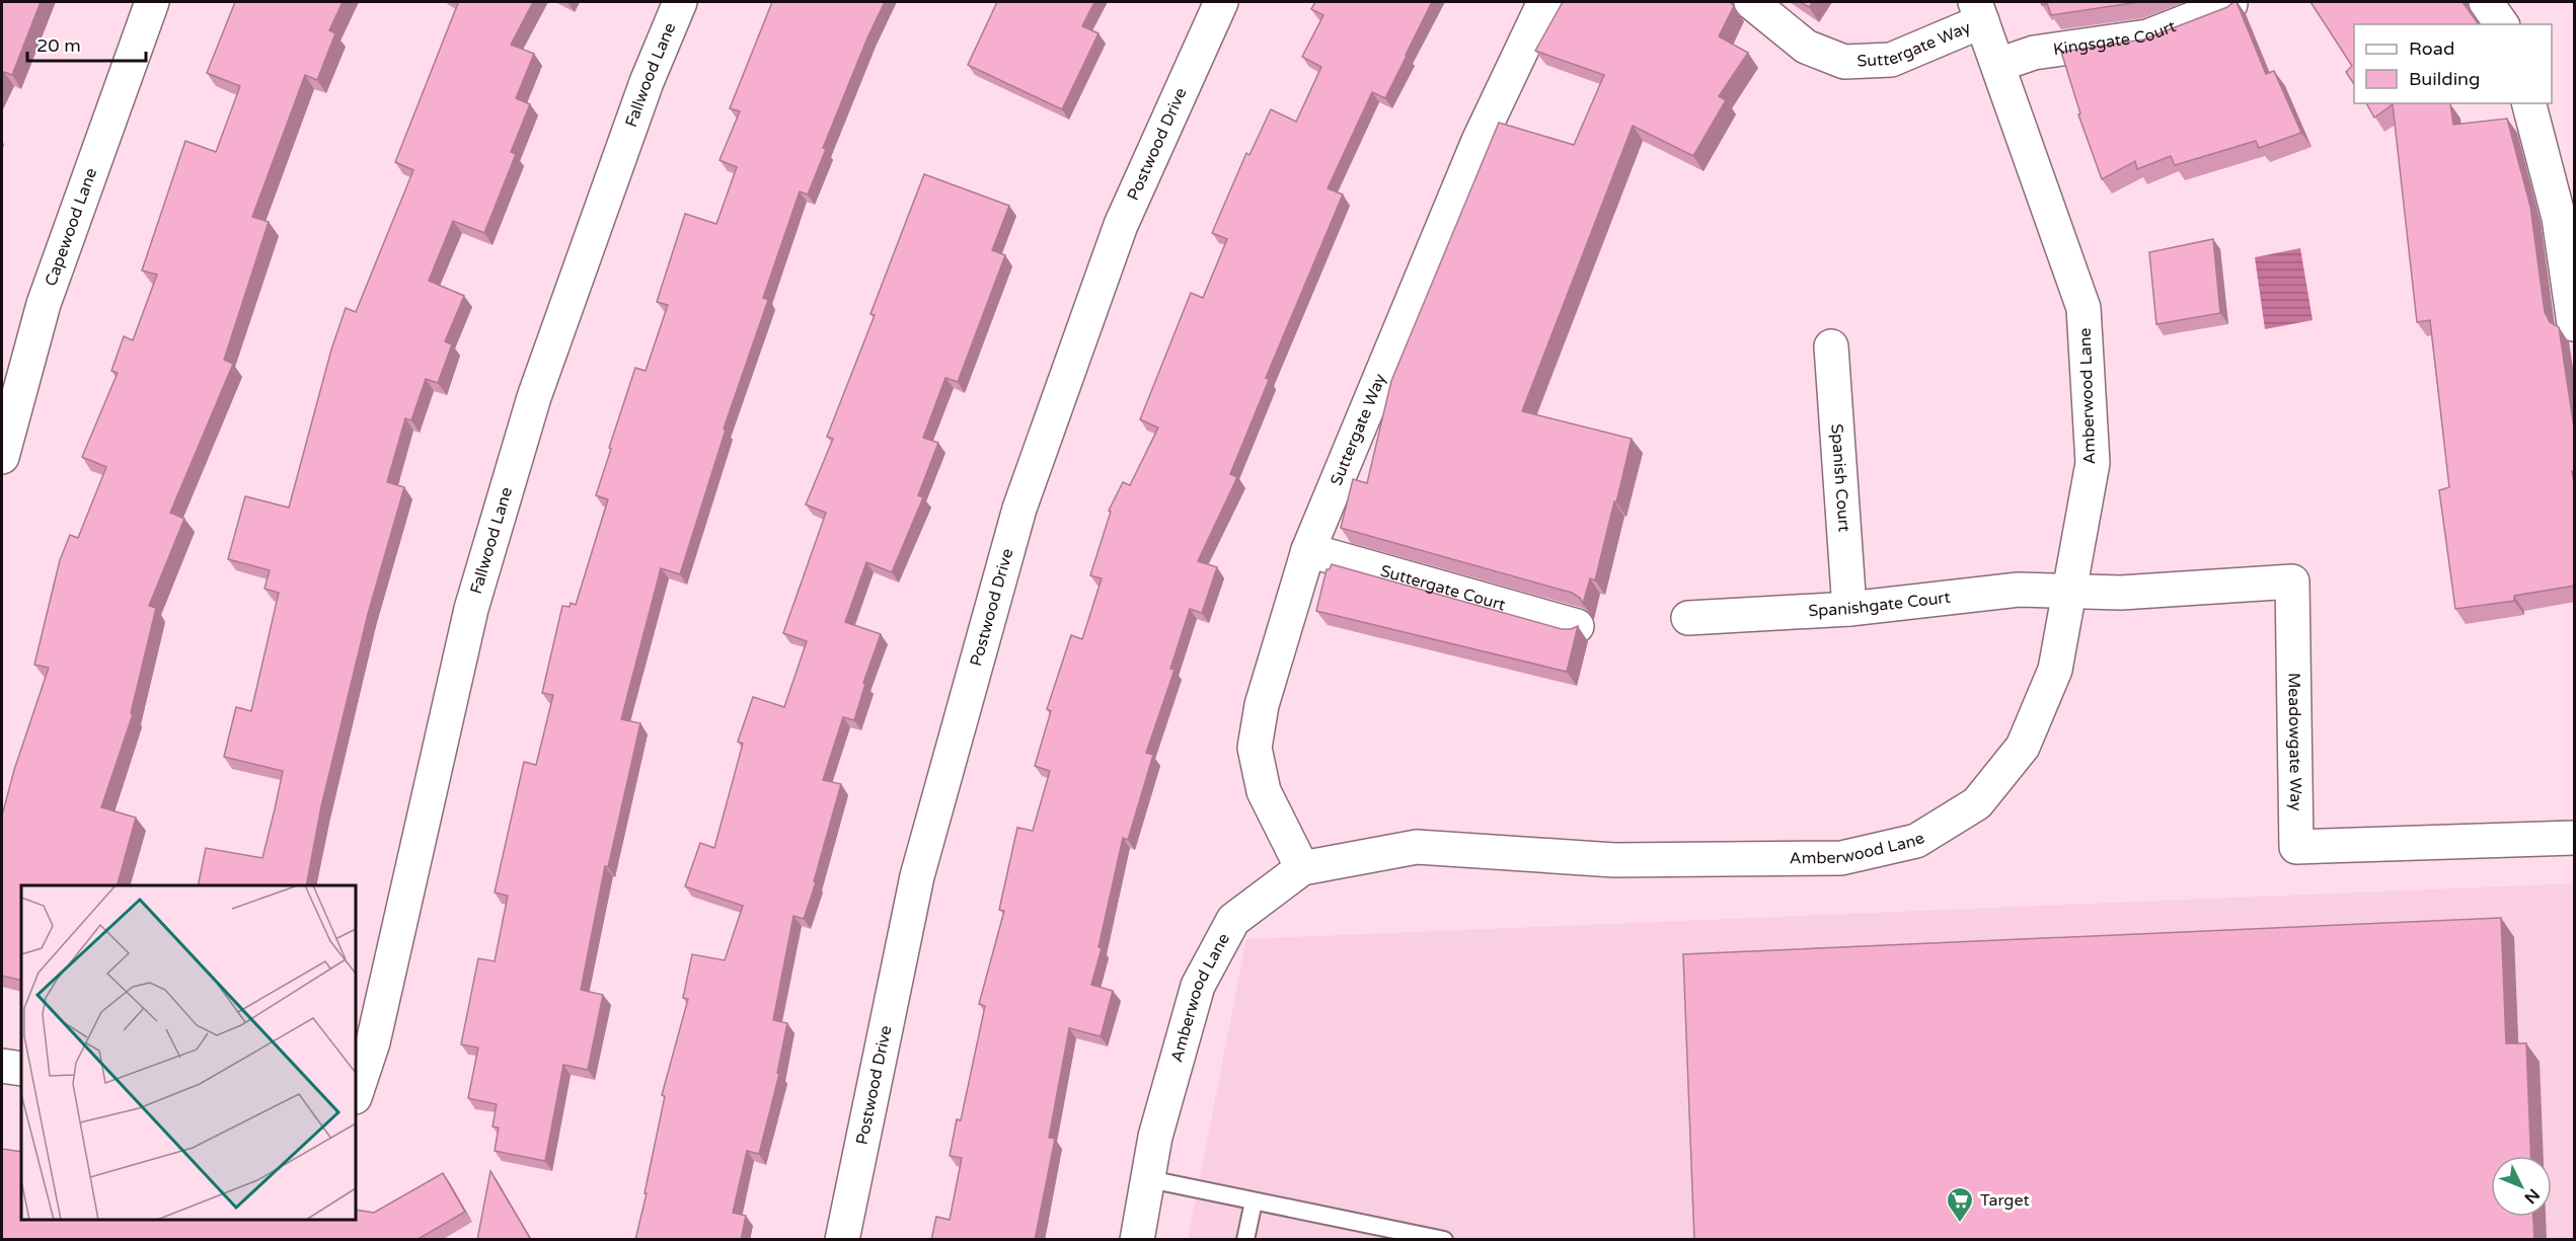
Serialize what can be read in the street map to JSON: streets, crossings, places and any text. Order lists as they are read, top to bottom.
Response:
{
  "streets": {
    "street": [
      "Kingsgate Court",
      "Suttergate Way",
      "Fallwood Lane",
      "Postwood Drive",
      "Capewood Lane",
      "Amberwood Lane",
      "Spanish Court",
      "Suttergate Court",
      "Spanishgate Court",
      "Meadowgate Way"
    ]
  },
  "crossings": [
    ["Kingsgate Court", "Amberwood Lane"],
    ["Suttergate Way", "Amberwood Lane"],
    ["Suttergate Way", "Suttergate Court"],
    ["Amberwood Lane", "Spanishgate Court"],
    ["Amberwood Lane", "Meadowgate Way"],
    ["Spanish Court", "Spanishgate Court"],
    ["Spanishgate Court", "Meadowgate Way"]
  ],
  "places": {
    "supermarket": ["Target"]
  },
  "legend": ["Road", "Building"],
  "scale_bar": "20 m",
  "north": "bottom right"
}
